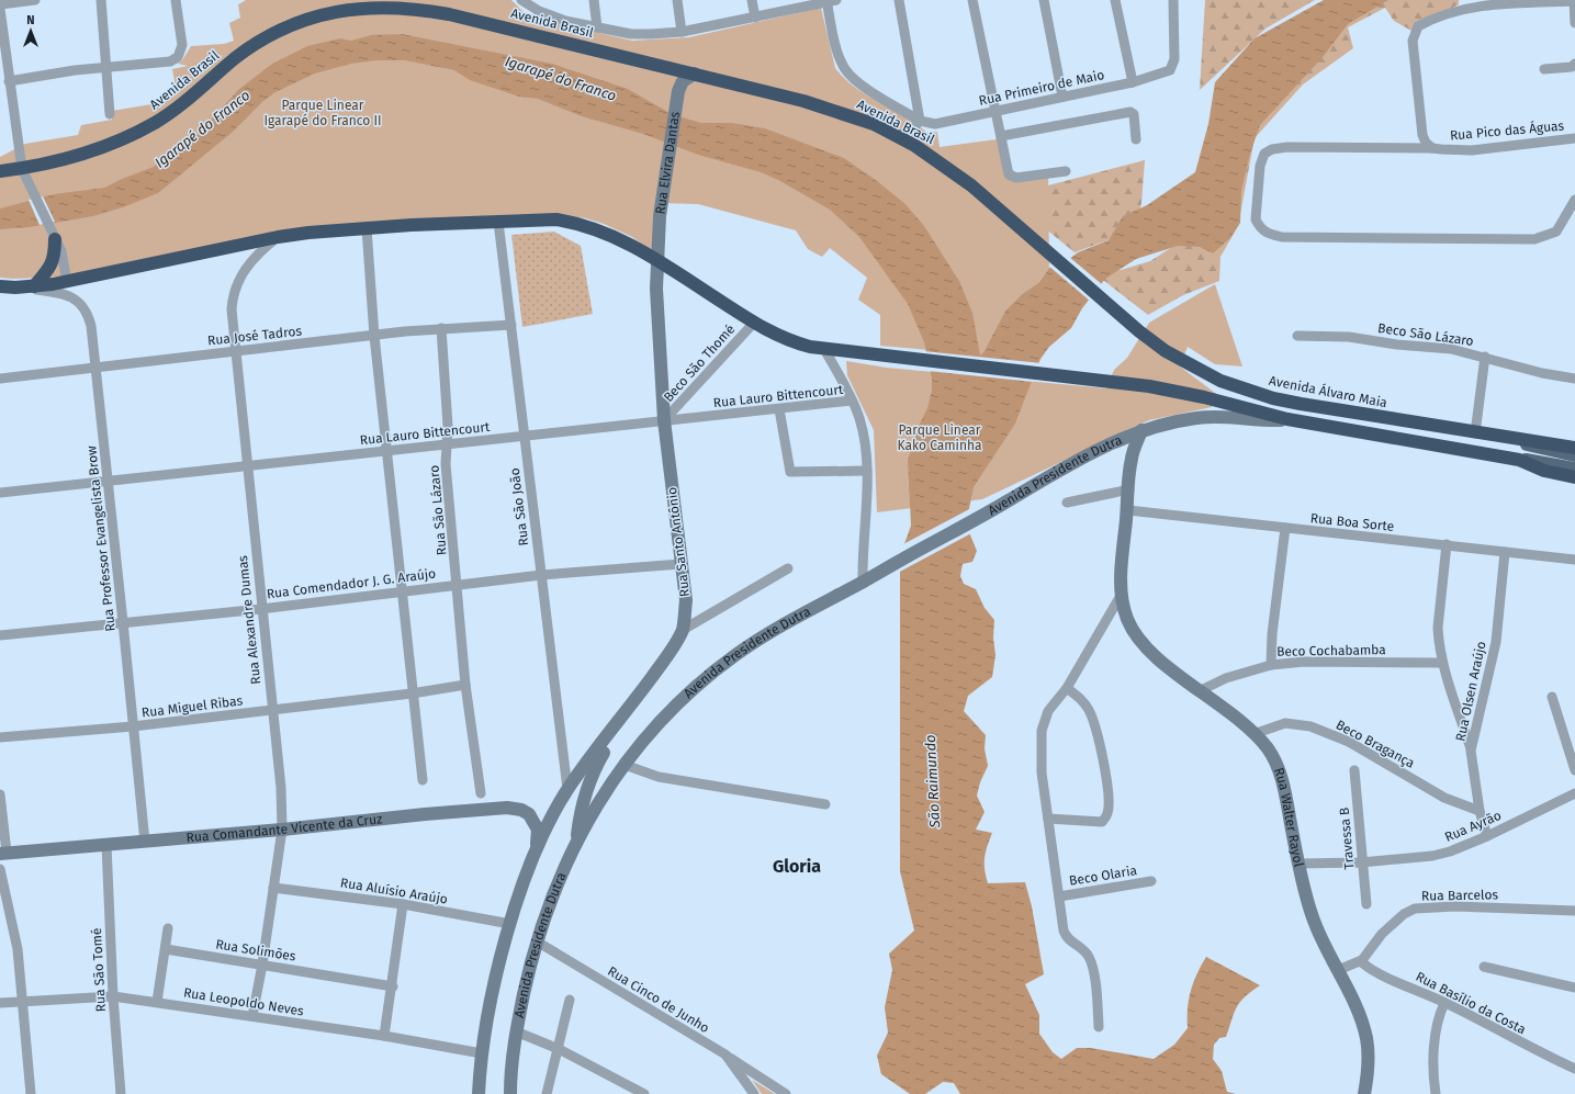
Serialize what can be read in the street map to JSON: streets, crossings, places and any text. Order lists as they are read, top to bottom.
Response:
{
  "streets": {
    "highway": ["Avenida Brasil", "Avenida Álvaro Maia"],
    "street": [
      "Rua Primeiro de Maio",
      "Rua Pico das Águas",
      "Rua Elvira Dantas",
      "Beco São Lázaro",
      "Rua José Tadros",
      "Beco São Thomé",
      "Rua Lauro Bittencourt",
      "Avenida Presidente Dutra",
      "Rua São João",
      "Rua São Lázaro",
      "Rua Boa Sorte",
      "Rua Professor Evangelista Brow",
      "Rua Santo Antônio",
      "Rua Comendador J. G. Araújo",
      "Rua Alexandre Dumas",
      "Beco Cochabamba",
      "Rua Olsen Araújo",
      "Rua Miguel Ribas",
      "Beco Bragança",
      "Rua Walter Rayol",
      "Rua Ayrão",
      "Rua Comandante Vicente da Cruz",
      "Travessa B",
      "Beco Olaria",
      "Rua Aluísio Araújo",
      "Rua Barcelos",
      "Rua Solimões",
      "Rua São Tomé",
      "Rua Cinco de Junho",
      "Rua Leopoldo Neves",
      "Rua Basílio da Costa"
    ]
  },
  "crossings": [
    ["Avenida Brasil", "Rua Elvira Dantas"],
    ["Avenida Brasil", "Avenida Álvaro Maia"],
    ["Rua Elvira Dantas", "Rua Santo Antônio"],
    ["Rua José Tadros", "Rua São João"],
    ["Rua José Tadros", "Rua São Lázaro"],
    ["Rua José Tadros", "Rua Professor Evangelista Brow"],
    ["Rua José Tadros", "Rua Alexandre Dumas"],
    ["Beco São Thomé", "Rua Lauro Bittencourt"],
    ["Beco São Thomé", "Rua Santo Antônio"],
    ["Rua Lauro Bittencourt", "Rua São João"],
    ["Rua Lauro Bittencourt", "Rua São Lázaro"],
    ["Rua Lauro Bittencourt", "Rua Professor Evangelista Brow"],
    ["Rua Lauro Bittencourt", "Rua Santo Antônio"],
    ["Rua Lauro Bittencourt", "Rua Alexandre Dumas"],
    ["Avenida Presidente Dutra", "Rua Walter Rayol"],
    ["Avenida Presidente Dutra", "Rua Cinco de Junho"],
    ["Rua São João", "Rua Santo Antônio"],
    ["Rua São João", "Rua Comendador J. G. Araújo"],
    ["Rua São Lázaro", "Rua Comendador J. G. Araújo"],
    ["Rua São Lázaro", "Rua Miguel Ribas"],
    ["Rua Boa Sorte", "Rua Olsen Araújo"],
    ["Rua Boa Sorte", "Rua Walter Rayol"],
    ["Rua Professor Evangelista Brow", "Rua Comendador J. G. Araújo"],
    ["Rua Professor Evangelista Brow", "Rua Miguel Ribas"],
    ["Rua Professor Evangelista Brow", "Rua Comandante Vicente da Cruz"],
    ["Rua Santo Antônio", "Rua Comendador J. G. Araújo"],
    ["Rua Comendador J. G. Araújo", "Rua Alexandre Dumas"],
    ["Rua Alexandre Dumas", "Rua Miguel Ribas"],
    ["Rua Alexandre Dumas", "Rua Comandante Vicente da Cruz"],
    ["Rua Alexandre Dumas", "Rua Aluísio Araújo"],
    ["Rua Alexandre Dumas", "Rua Solimões"],
    ["Rua Alexandre Dumas", "Rua Leopoldo Neves"],
    ["Beco Cochabamba", "Rua Walter Rayol"],
    ["Rua Olsen Araújo", "Beco Bragança"],
    ["Rua Olsen Araújo", "Rua Ayrão"],
    ["Beco Bragança", "Rua Walter Rayol"],
    ["Rua Walter Rayol", "Rua Ayrão"],
    ["Rua Ayrão", "Travessa B"],
    ["Rua Comandante Vicente da Cruz", "Rua São Tomé"],
    ["Rua Barcelos", "Rua Basílio da Costa"],
    ["Rua São Tomé", "Rua Leopoldo Neves"]
  ],
  "districts": ["Gloria"],
  "water": ["Igarapé do Franco", "São Raimundo"],
  "parks": ["Parque Linear Igarapé do Franco II", "Parque Linear Kako Caminha"],
  "north": "top"
}
